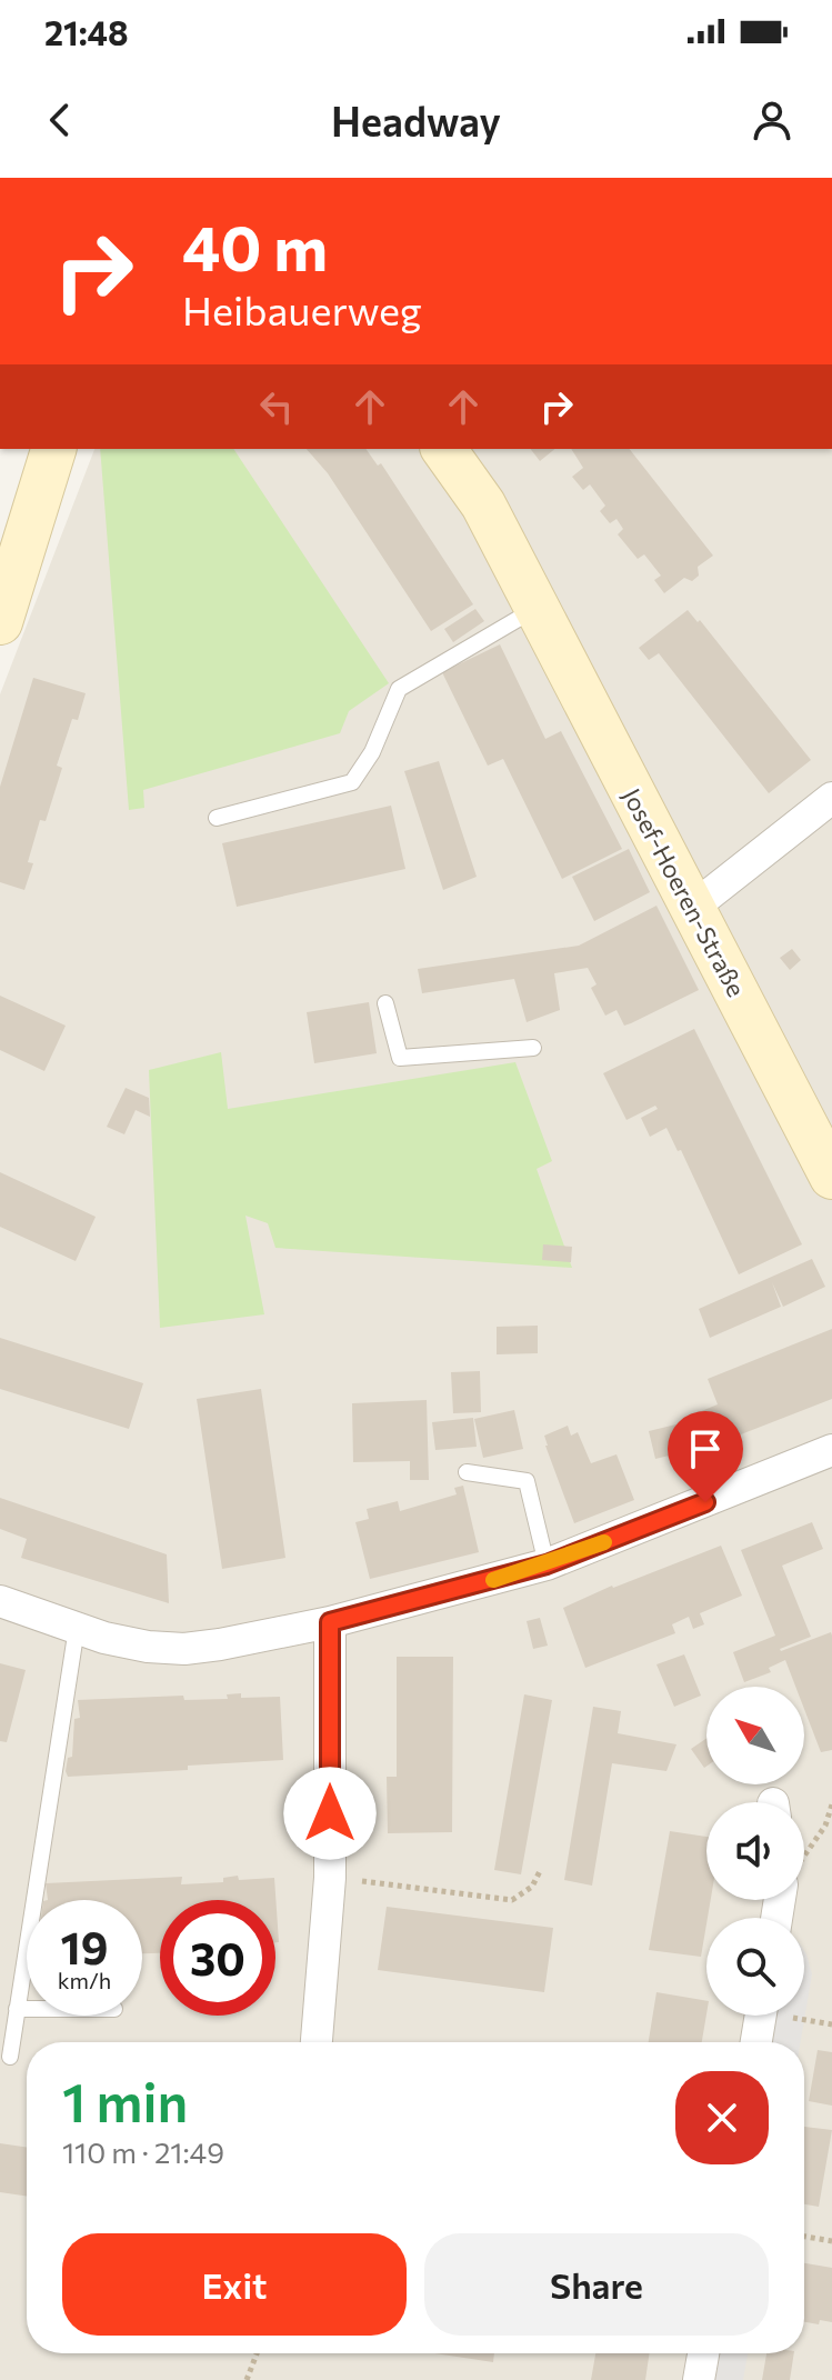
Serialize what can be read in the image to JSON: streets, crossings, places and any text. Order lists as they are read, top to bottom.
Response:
{
  "streets": {
    "street": ["Josef-Hoeren-Straße"]
  },
  "north": "top left",
  "page": {
    "status": "21:48",
    "header": "Headway",
    "turn": ["40 m", "Heibauerweg"],
    "speed": "19 km/h",
    "limit": "30",
    "heading": ["1 min", "110 m · 21:49"],
    "buttons": ["Exit", "Share"]
  }
}
